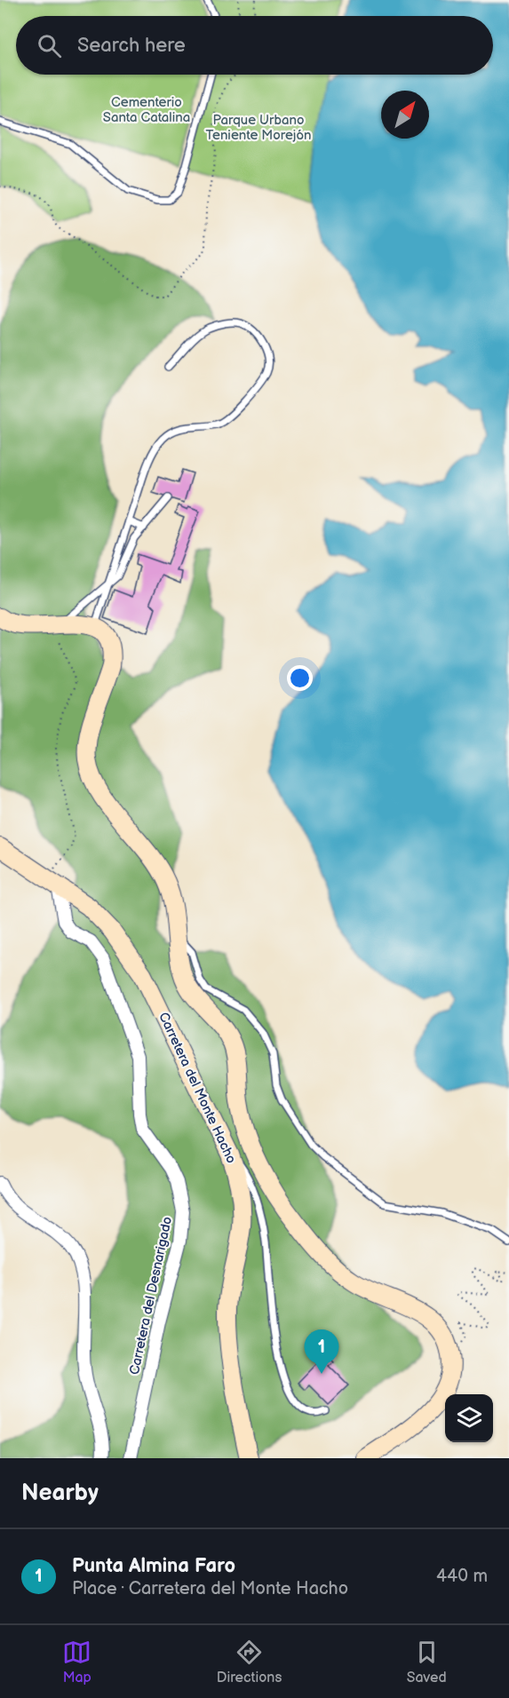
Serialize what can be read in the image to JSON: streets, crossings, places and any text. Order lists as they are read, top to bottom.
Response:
{
  "streets": {
    "main road": ["Carretera del Monte Hacho"],
    "street": ["Carretera del Desnarigado"]
  },
  "crossings": [
    ["Carretera del Monte Hacho", "Carretera del Desnarigado"]
  ],
  "parks": ["Cementerio Santa Catalina", "Parque Urbano Teniente Morejón"],
  "north": "top right",
  "page": {
    "search": "Search here",
    "pins": "1",
    "heading": "Nearby",
    "list": [
      {
        "mark": "1",
        "name": "Punta Almina Faro",
        "note": "Place · Carretera del Monte Hacho",
        "value": "440 m"
      }
    ],
    "nav": ["Map", "Directions", "Saved"]
  }
}
